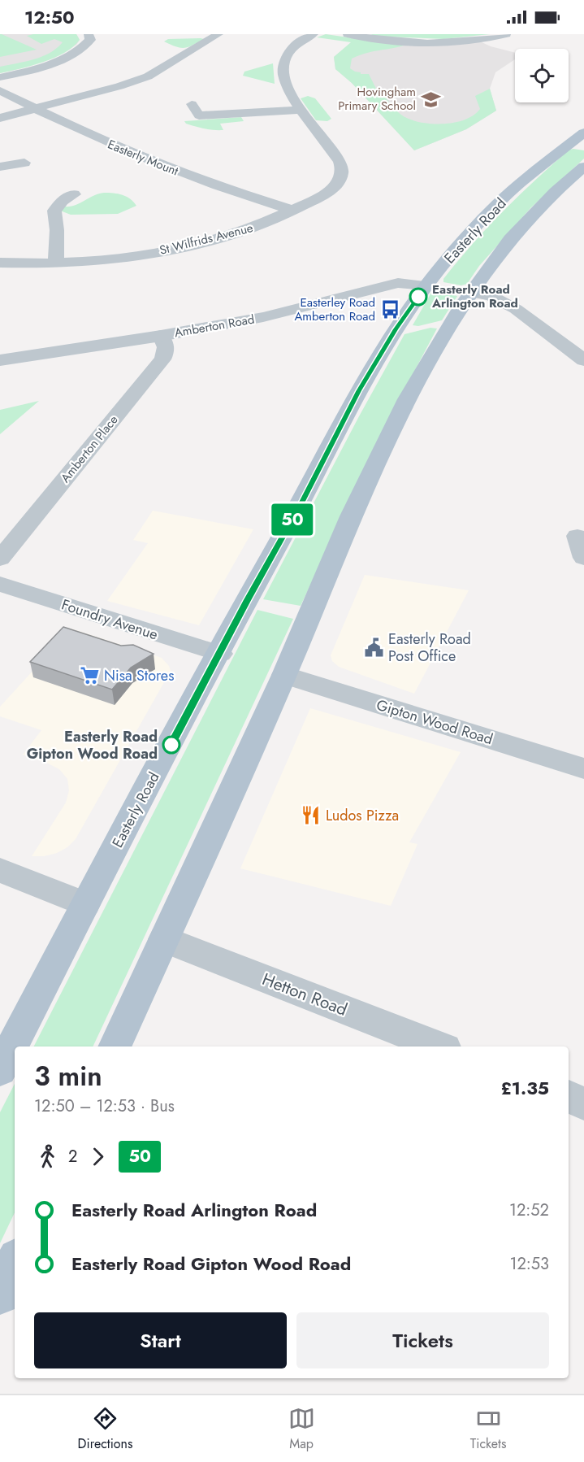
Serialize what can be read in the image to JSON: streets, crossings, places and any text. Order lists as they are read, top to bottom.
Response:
{
  "streets": {
    "main road": ["Easterly Road"],
    "street": [
      "Easterly Mount",
      "St Wilfrids Avenue",
      "Amberton Road",
      "Amberton Place",
      "Foundry Avenue",
      "Gipton Wood Road",
      "Hetton Road"
    ]
  },
  "crossings": [
    ["Easterly Mount", "St Wilfrids Avenue"],
    ["Easterly Road", "Amberton Road"],
    ["Easterly Road", "Foundry Avenue"],
    ["Amberton Road", "Amberton Place"]
  ],
  "places": {
    "school or university": ["Hovingham Primary School"],
    "other": ["Easterly Road Arlington Road", "Easterly Road Gipton Wood Road"],
    "bus stop": ["Easterley Road Amberton Road"],
    "public building": ["Easterly Road Post Office"],
    "supermarket": ["Nisa Stores"],
    "restaurant": ["Ludos Pizza"]
  },
  "lines": ["bus line 50"],
  "page": {
    "status": "12:50",
    "on_map": "50",
    "heading": ["3 min", "12:50 – 12:53 · Bus", "£1.35"],
    "legs": ["2", "50"],
    "list": [
      {
        "name": "Easterly Road Arlington Road",
        "value": "12:52"
      },
      {
        "name": "Easterly Road Gipton Wood Road",
        "value": "12:53"
      }
    ],
    "buttons": ["Start", "Tickets"],
    "tabs": ["Directions", "Map", "Tickets"]
  }
}
